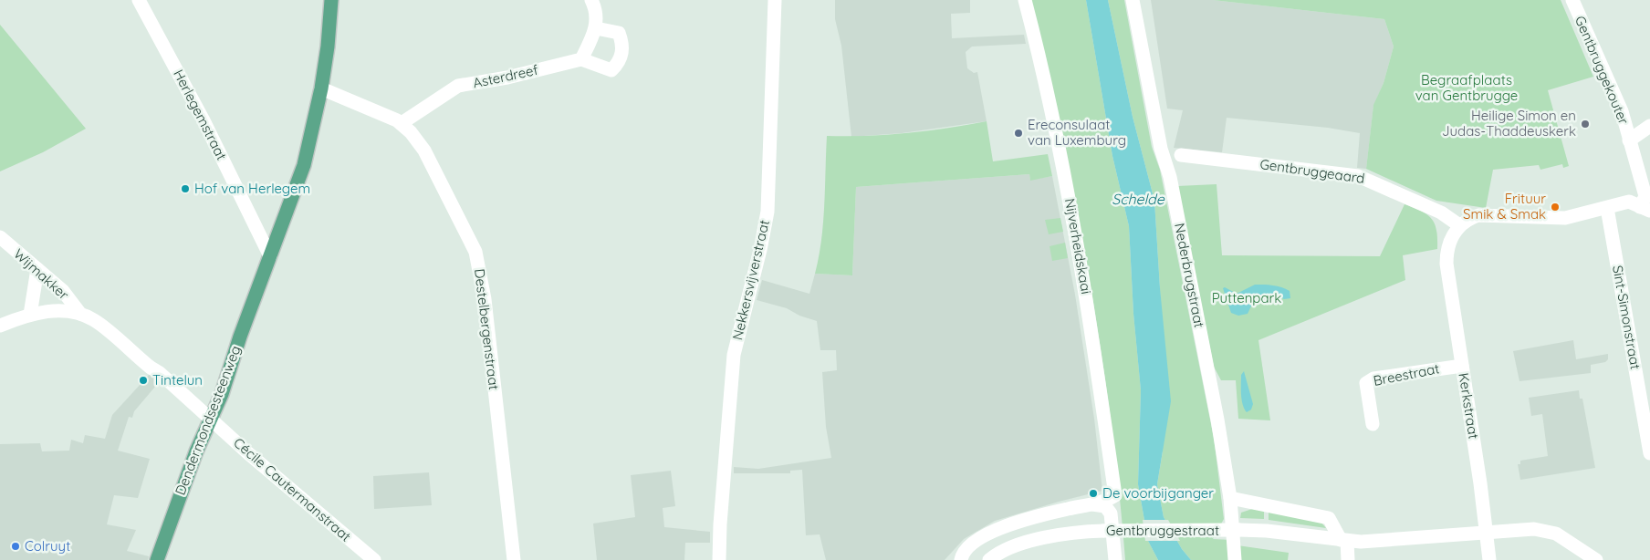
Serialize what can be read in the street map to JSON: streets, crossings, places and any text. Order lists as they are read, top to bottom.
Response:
{
  "streets": {
    "main road": ["Dendermondsesteenweg"],
    "street": [
      "Gentbruggekouter",
      "Asterdreef",
      "Herlegemstraat",
      "Gentbruggeaard",
      "Nijverheidskaai",
      "Wijmakker",
      "Nederbrugstraat",
      "Nekkersvijverstraat",
      "Sint-Simonstraat",
      "Destelbergenstraat",
      "Breestraat",
      "Kerkstraat",
      "Cécile Cautermanstraat",
      "Gentbruggestraat"
    ]
  },
  "crossings": [
    ["Asterdreef", "Destelbergenstraat"],
    ["Herlegemstraat", "Dendermondsesteenweg"],
    ["Gentbruggeaard", "Kerkstraat"],
    ["Wijmakker", "Cécile Cautermanstraat"],
    ["Nederbrugstraat", "Gentbruggestraat"],
    ["Breestraat", "Kerkstraat"],
    ["Kerkstraat", "Gentbruggestraat"],
    ["Dendermondsesteenweg", "Cécile Cautermanstraat"]
  ],
  "water": ["Schelde"],
  "parks": ["Begraafplaats van Gentbrugge", "Puttenpark"],
  "places": [
    "Heilige Simon en Judas-Thaddeuskerk",
    "Ereconsulaat van Luxemburg",
    "Hof van Herlegem",
    "Frituur Smik & Smak",
    "Tintelun",
    "De voorbijganger",
    "Colruyt"
  ]
}
